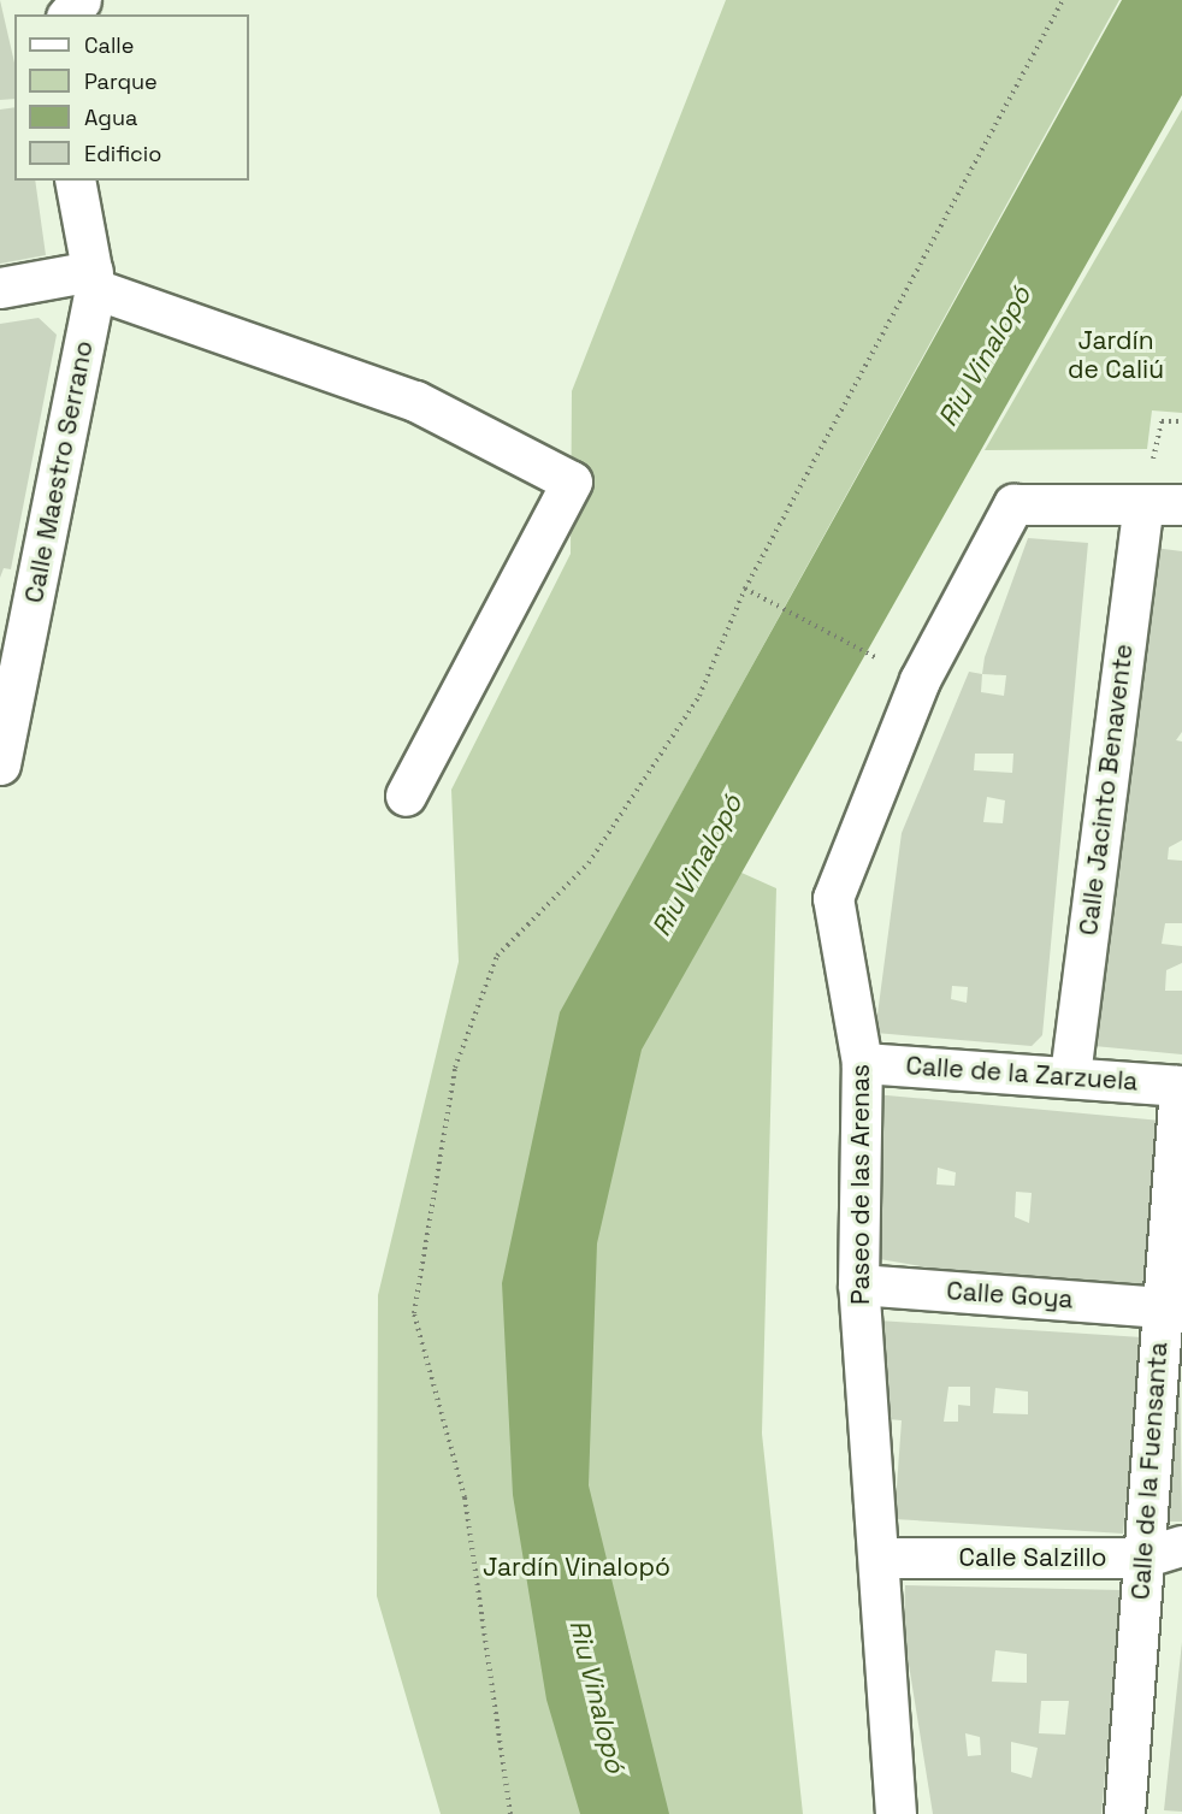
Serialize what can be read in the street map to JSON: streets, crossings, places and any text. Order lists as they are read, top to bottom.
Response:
{
  "streets": {
    "street": [
      "Calle Maestro Serrano",
      "Calle Jacinto Benavente",
      "Calle de la Zarzuela",
      "Paseo de las Arenas",
      "Calle Goya",
      "Calle de la Fuensanta",
      "Calle Salzillo"
    ]
  },
  "crossings": [
    ["Calle Jacinto Benavente", "Calle de la Zarzuela"],
    ["Calle Jacinto Benavente", "Paseo de las Arenas"],
    ["Calle de la Zarzuela", "Paseo de las Arenas"],
    ["Calle de la Zarzuela", "Calle de la Fuensanta"],
    ["Paseo de las Arenas", "Calle Goya"],
    ["Paseo de las Arenas", "Calle Salzillo"],
    ["Calle Goya", "Calle de la Fuensanta"],
    ["Calle de la Fuensanta", "Calle Salzillo"]
  ],
  "water": ["Riu Vinalopó"],
  "parks": ["Jardín de Caliú", "Jardín Vinalopó"],
  "legend": [
    "Calle",
    "Parque",
    "Agua",
    "Edificio"
  ]
}
